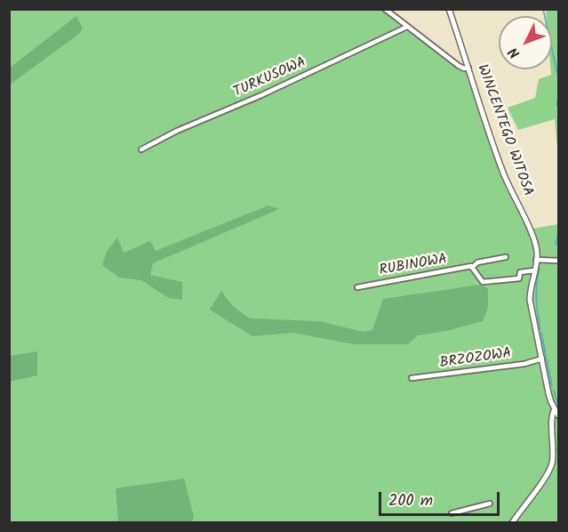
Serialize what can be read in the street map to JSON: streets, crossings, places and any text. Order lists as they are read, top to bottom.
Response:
{
  "streets": {
    "street": [
      "TURKUSOWA",
      "WINCENTEGO WITOSA",
      "RUBINOWA",
      "BRZOZOWA"
    ]
  },
  "crossings": [
    ["WINCENTEGO WITOSA", "BRZOZOWA"]
  ],
  "scale_bar": "200 m",
  "north": "bottom left"
}
